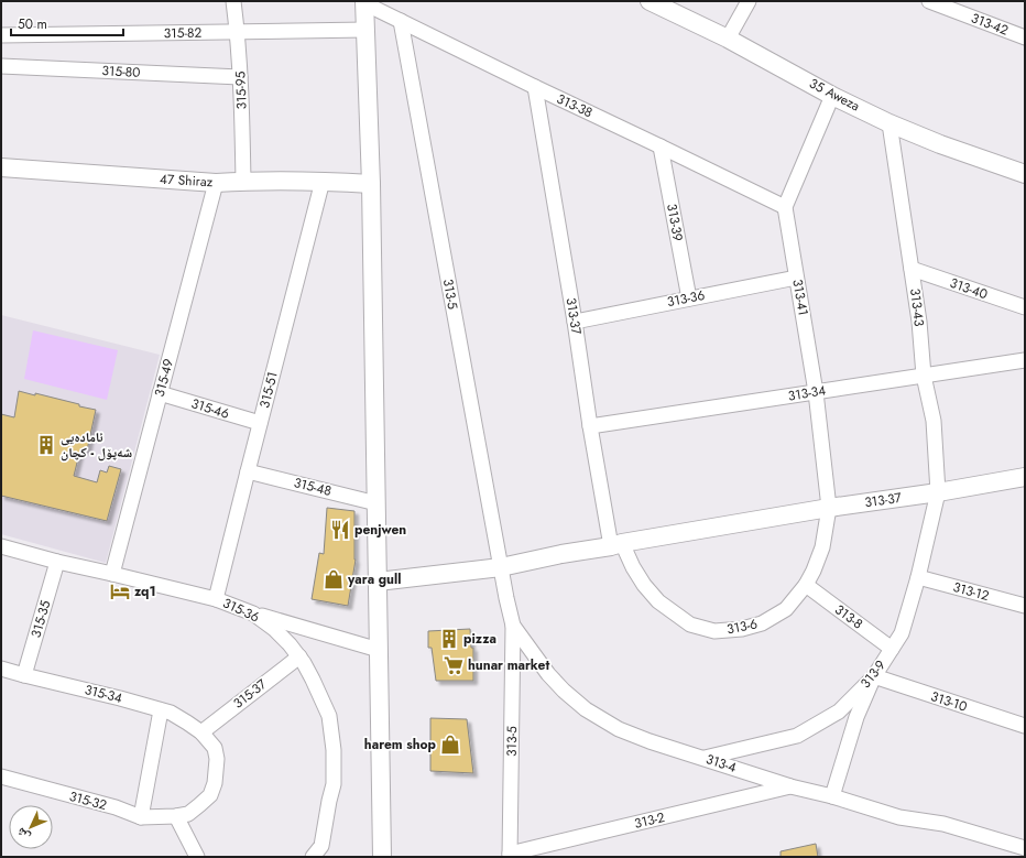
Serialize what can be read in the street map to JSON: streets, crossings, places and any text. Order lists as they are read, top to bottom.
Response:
{
  "streets": {
    "street": [
      "313-42",
      "315-82",
      "315-80",
      "315-95",
      "35 Aweza",
      "313-38",
      "47 Shiraz",
      "313-39",
      "313-40",
      "313-5",
      "313-41",
      "313-36",
      "313-43",
      "313-37",
      "315-49",
      "315-51",
      "313-34",
      "315-46",
      "315-48",
      "313-12",
      "315-36",
      "313-8",
      "315-35",
      "313-6",
      "313-9",
      "315-34",
      "315-37",
      "313-10",
      "313-4",
      "315-32",
      "313-2"
    ]
  },
  "crossings": [
    ["315-82", "315-95"],
    ["315-80", "315-95"],
    ["315-95", "47 Shiraz"],
    ["35 Aweza", "313-43"],
    ["313-38", "313-39"],
    ["313-38", "313-5"],
    ["313-38", "313-41"],
    ["313-38", "313-37"],
    ["47 Shiraz", "315-49"],
    ["47 Shiraz", "315-51"],
    ["313-39", "313-36"],
    ["313-40", "313-43"],
    ["313-5", "313-37"],
    ["313-5", "313-4"],
    ["313-5", "313-2"],
    ["313-41", "313-36"],
    ["313-41", "313-37"],
    ["313-41", "313-34"],
    ["313-41", "313-6"],
    ["313-36", "313-37"],
    ["313-43", "313-37"],
    ["313-43", "313-34"],
    ["313-43", "313-9"],
    ["313-37", "313-34"],
    ["313-37", "313-6"],
    ["313-37", "313-9"],
    ["313-37", "313-4"],
    ["315-49", "315-46"],
    ["315-49", "315-36"],
    ["315-51", "315-46"],
    ["315-51", "315-48"],
    ["315-51", "315-36"],
    ["313-12", "313-9"],
    ["315-36", "315-35"],
    ["315-36", "315-37"],
    ["313-8", "313-6"],
    ["313-8", "313-9"],
    ["315-35", "315-34"],
    ["313-9", "313-10"],
    ["313-9", "313-4"],
    ["315-34", "315-37"],
    ["315-34", "315-32"],
    ["313-4", "313-2"]
  ],
  "places": {
    "building": ["ئامادەیی شەپۆل - کچان", "pizza"],
    "restaurant": ["penjwen"],
    "shop": ["yara gull", "harem shop"],
    "hotel": ["zq1"],
    "supermarket": ["hunar market"]
  },
  "scale_bar": "50 m",
  "north": "bottom left"
}
